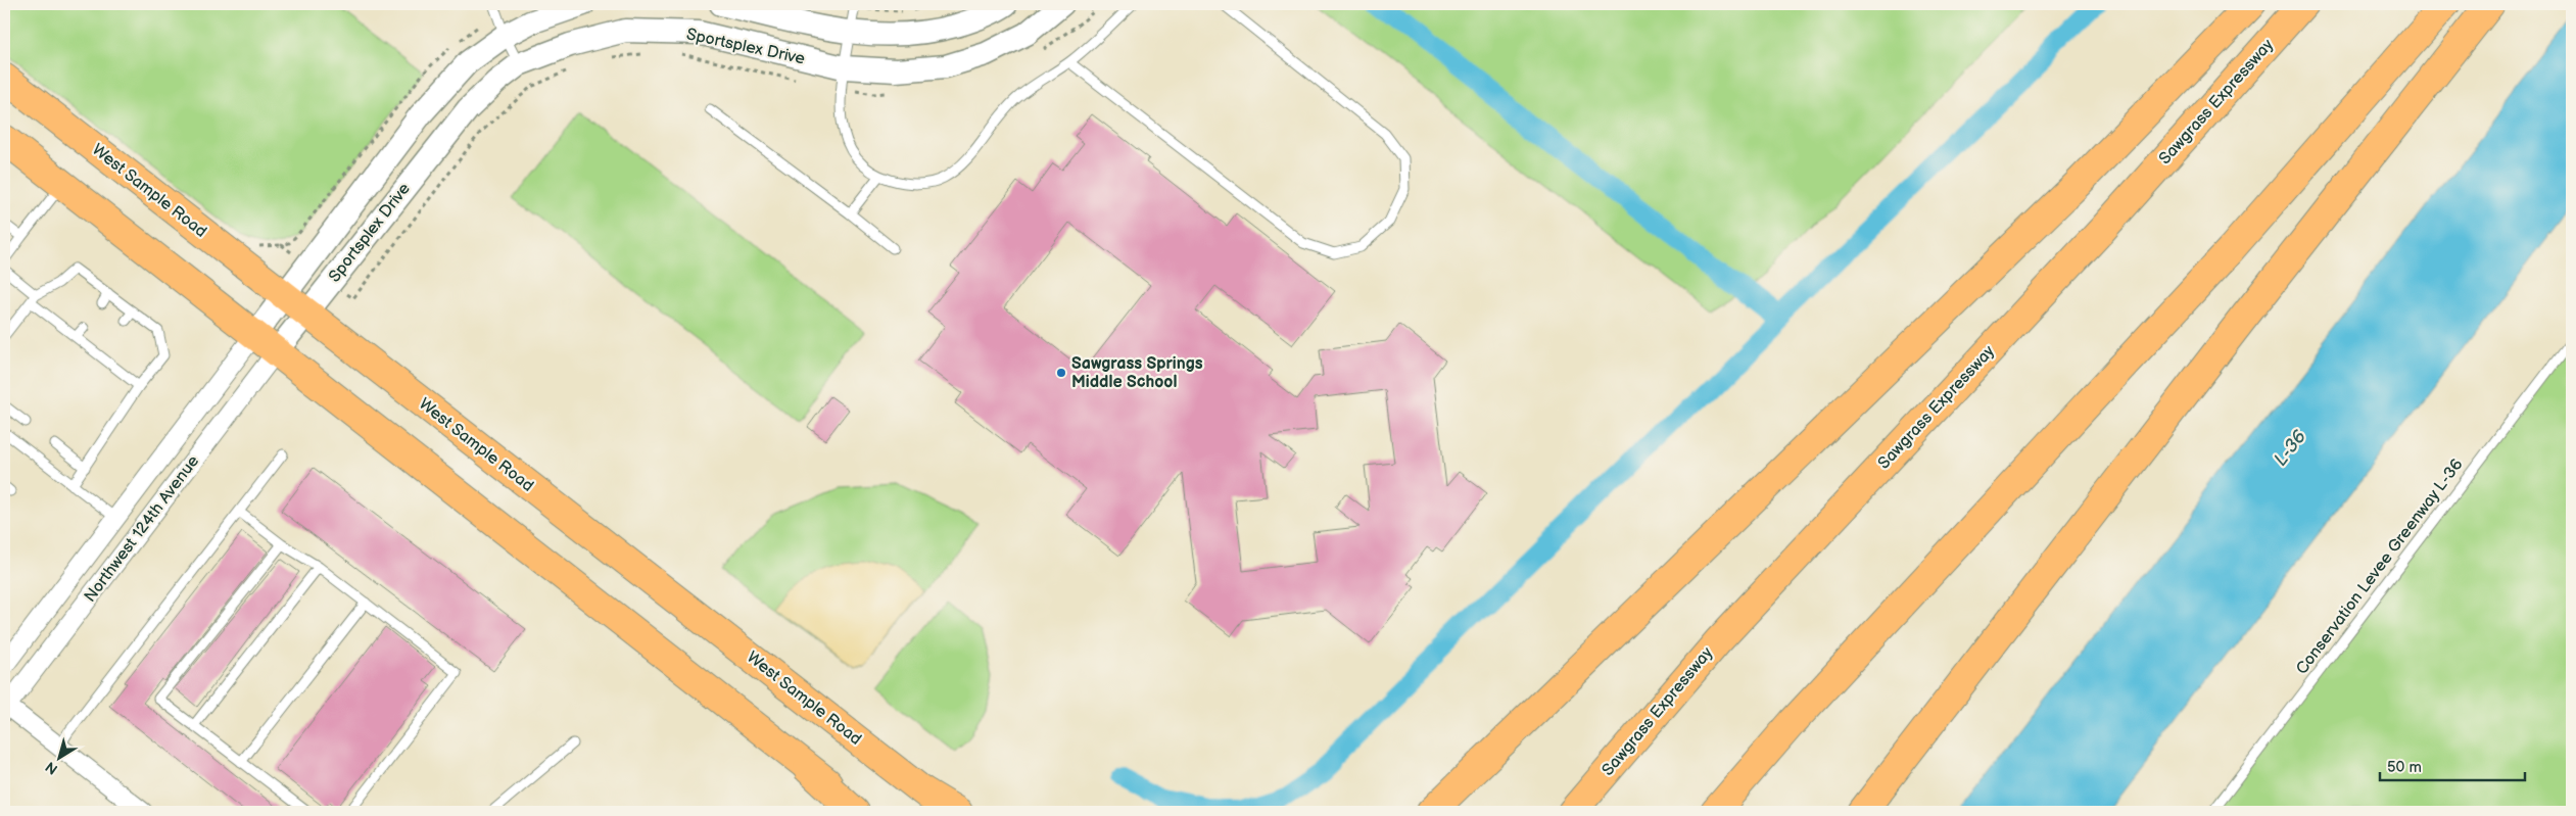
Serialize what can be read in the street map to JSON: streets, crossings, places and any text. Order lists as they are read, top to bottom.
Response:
{
  "streets": {
    "main road": ["Sawgrass Expressway", "West Sample Road"],
    "street": ["Sportsplex Drive", "Northwest 124th Avenue"],
    "lane": ["Conservation Levee Greenway L-36"]
  },
  "crossings": [
    ["Sportsplex Drive", "West Sample Road"],
    ["Sportsplex Drive", "Northwest 124th Avenue"]
  ],
  "water": ["L-36"],
  "places": ["Sawgrass Springs Middle School"],
  "scale_bar": "50 m",
  "north": "bottom left"
}
